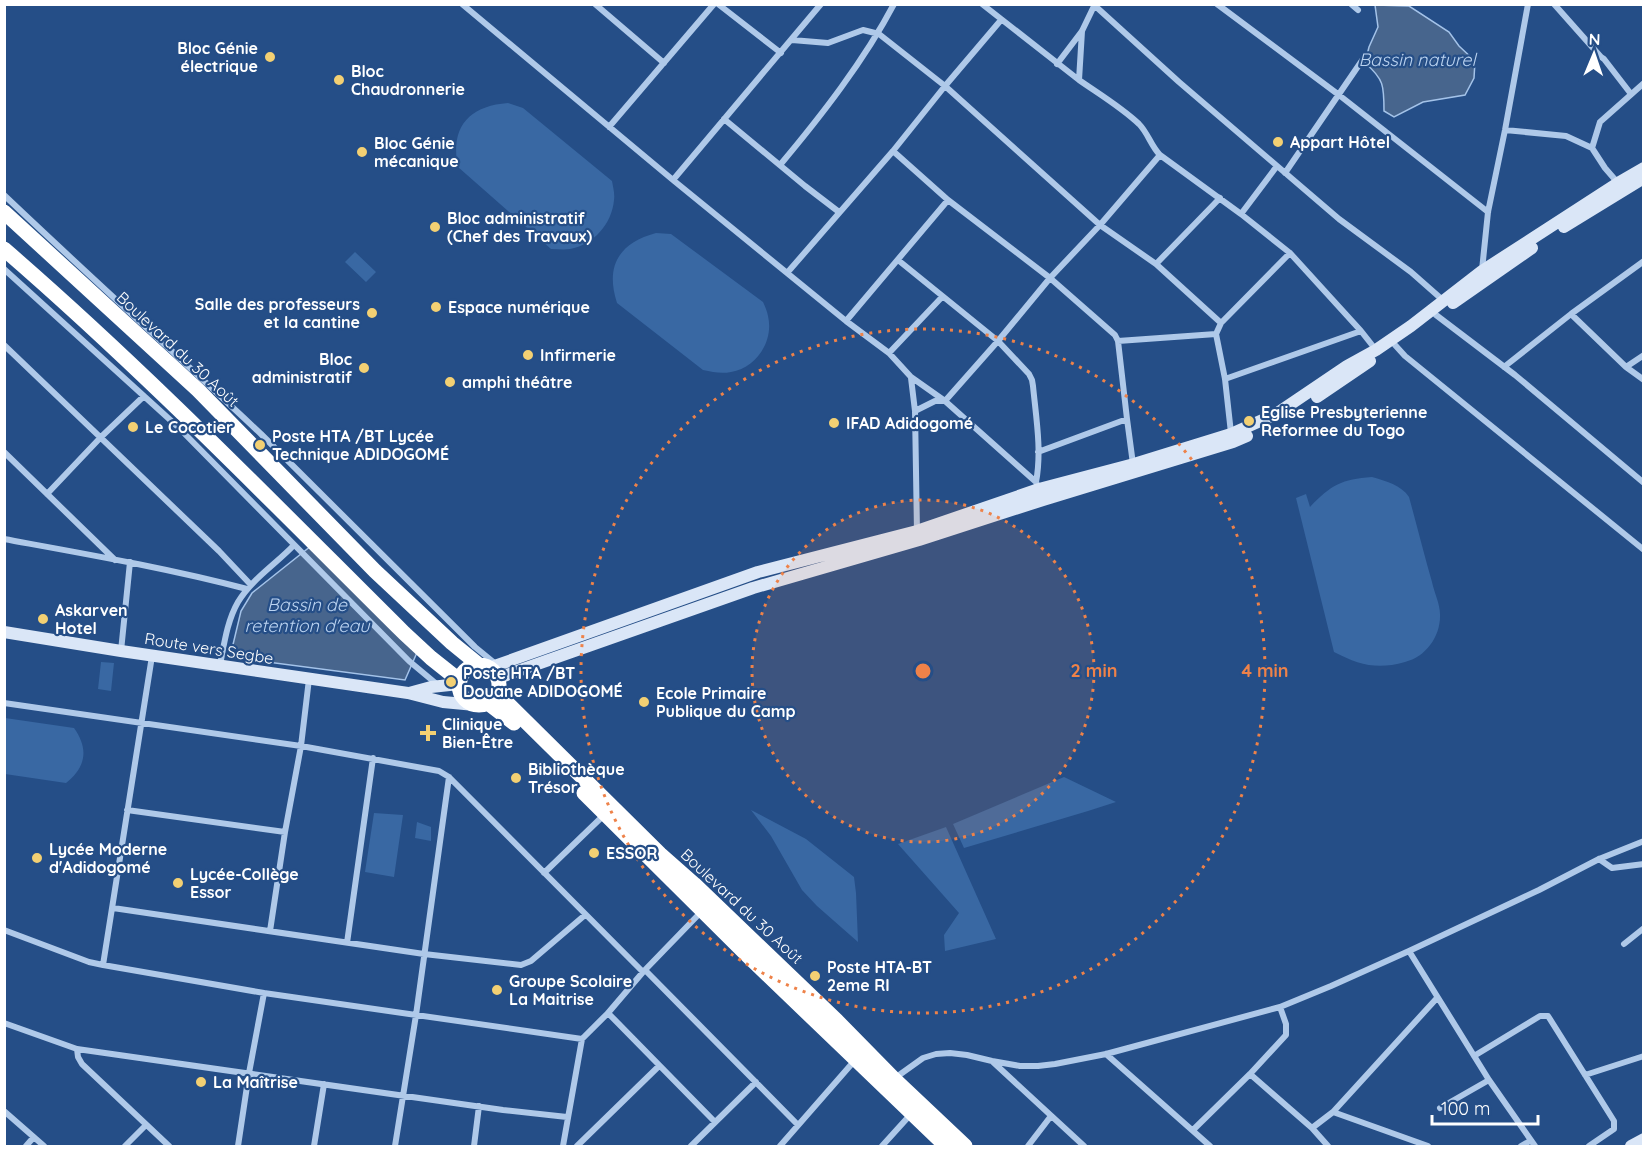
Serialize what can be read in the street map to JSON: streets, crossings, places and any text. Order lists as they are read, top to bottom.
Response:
{
  "streets": {
    "highway": ["Boulevard du 30 Août"],
    "main road": ["Route vers Segbe"]
  },
  "crossings": [
    ["Boulevard du 30 Août", "Route vers Segbe"]
  ],
  "water": ["Bassin naturel", "Bassin de retention d'eau"],
  "places": {
    "other": [
      "Bloc Génie électrique",
      "Bloc Chaudronnerie",
      "Appart Hôtel",
      "Bloc Génie mécanique",
      "Bloc administratif (Chef des Travaux)",
      "Espace numérique",
      "Salle des professeurs et la cantine",
      "Infirmerie",
      "Bloc administratif",
      "amphi théâtre",
      "Eglise Presbyterienne Reformee du Togo",
      "IFAD Adidogomé",
      "Le Cocotier",
      "Poste HTA /BT Lycée Technique ADIDOGOMÉ",
      "Askarven Hotel",
      "Poste HTA /BT Douane ADIDOGOMÉ",
      "Ecole Primaire Publique du Camp",
      "Bibliothèque Trésor",
      "ESSOR",
      "Lycée Moderne d'Adidogomé",
      "Lycée-Collège Essor",
      "Poste HTA-BT 2eme RI",
      "Groupe Scolaire La Maitrise",
      "La Maîtrise"
    ],
    "health": ["Clinique Bien-Être"]
  },
  "scale_bar": "100 m",
  "north": "top",
  "rings": ["2 min", "4 min"]
}
